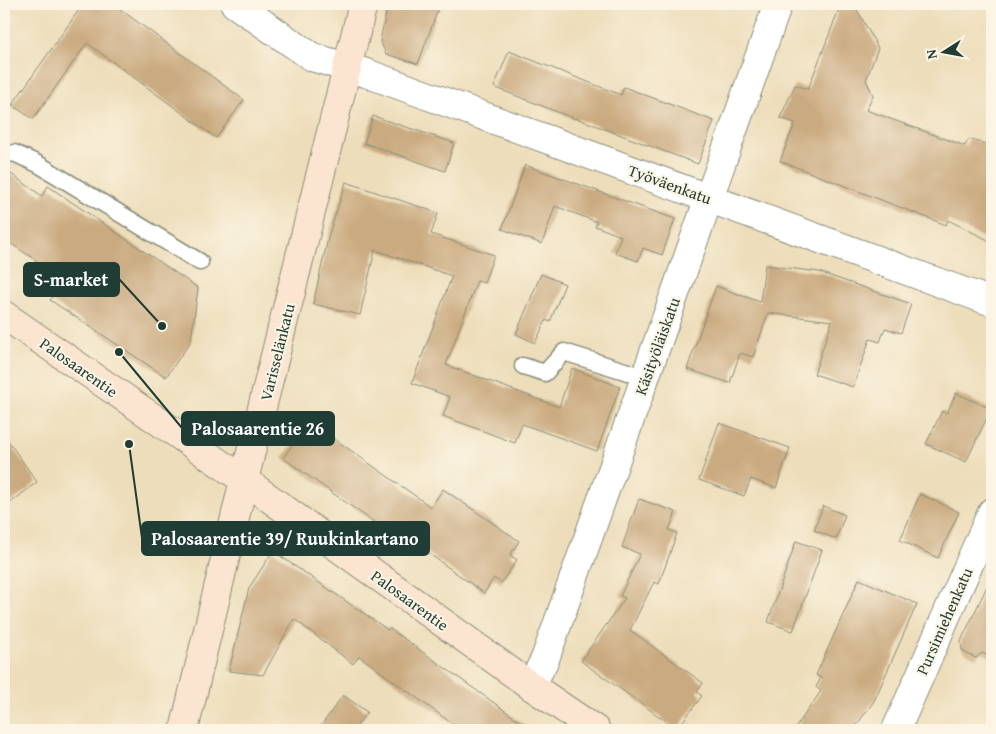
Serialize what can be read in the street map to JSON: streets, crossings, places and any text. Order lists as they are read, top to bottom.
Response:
{
  "streets": {
    "street": [
      "Työväenkatu",
      "Käsityöläiskatu",
      "Varisselänkatu",
      "Palosaarentie",
      "Pursimiehenkatu"
    ]
  },
  "crossings": [
    ["Työväenkatu", "Käsityöläiskatu"],
    ["Työväenkatu", "Varisselänkatu"],
    ["Käsityöläiskatu", "Palosaarentie"],
    ["Varisselänkatu", "Palosaarentie"]
  ],
  "places": ["S-market", "Palosaarentie 26", "Palosaarentie 39/ Ruukinkartano"],
  "north": "left"
}
